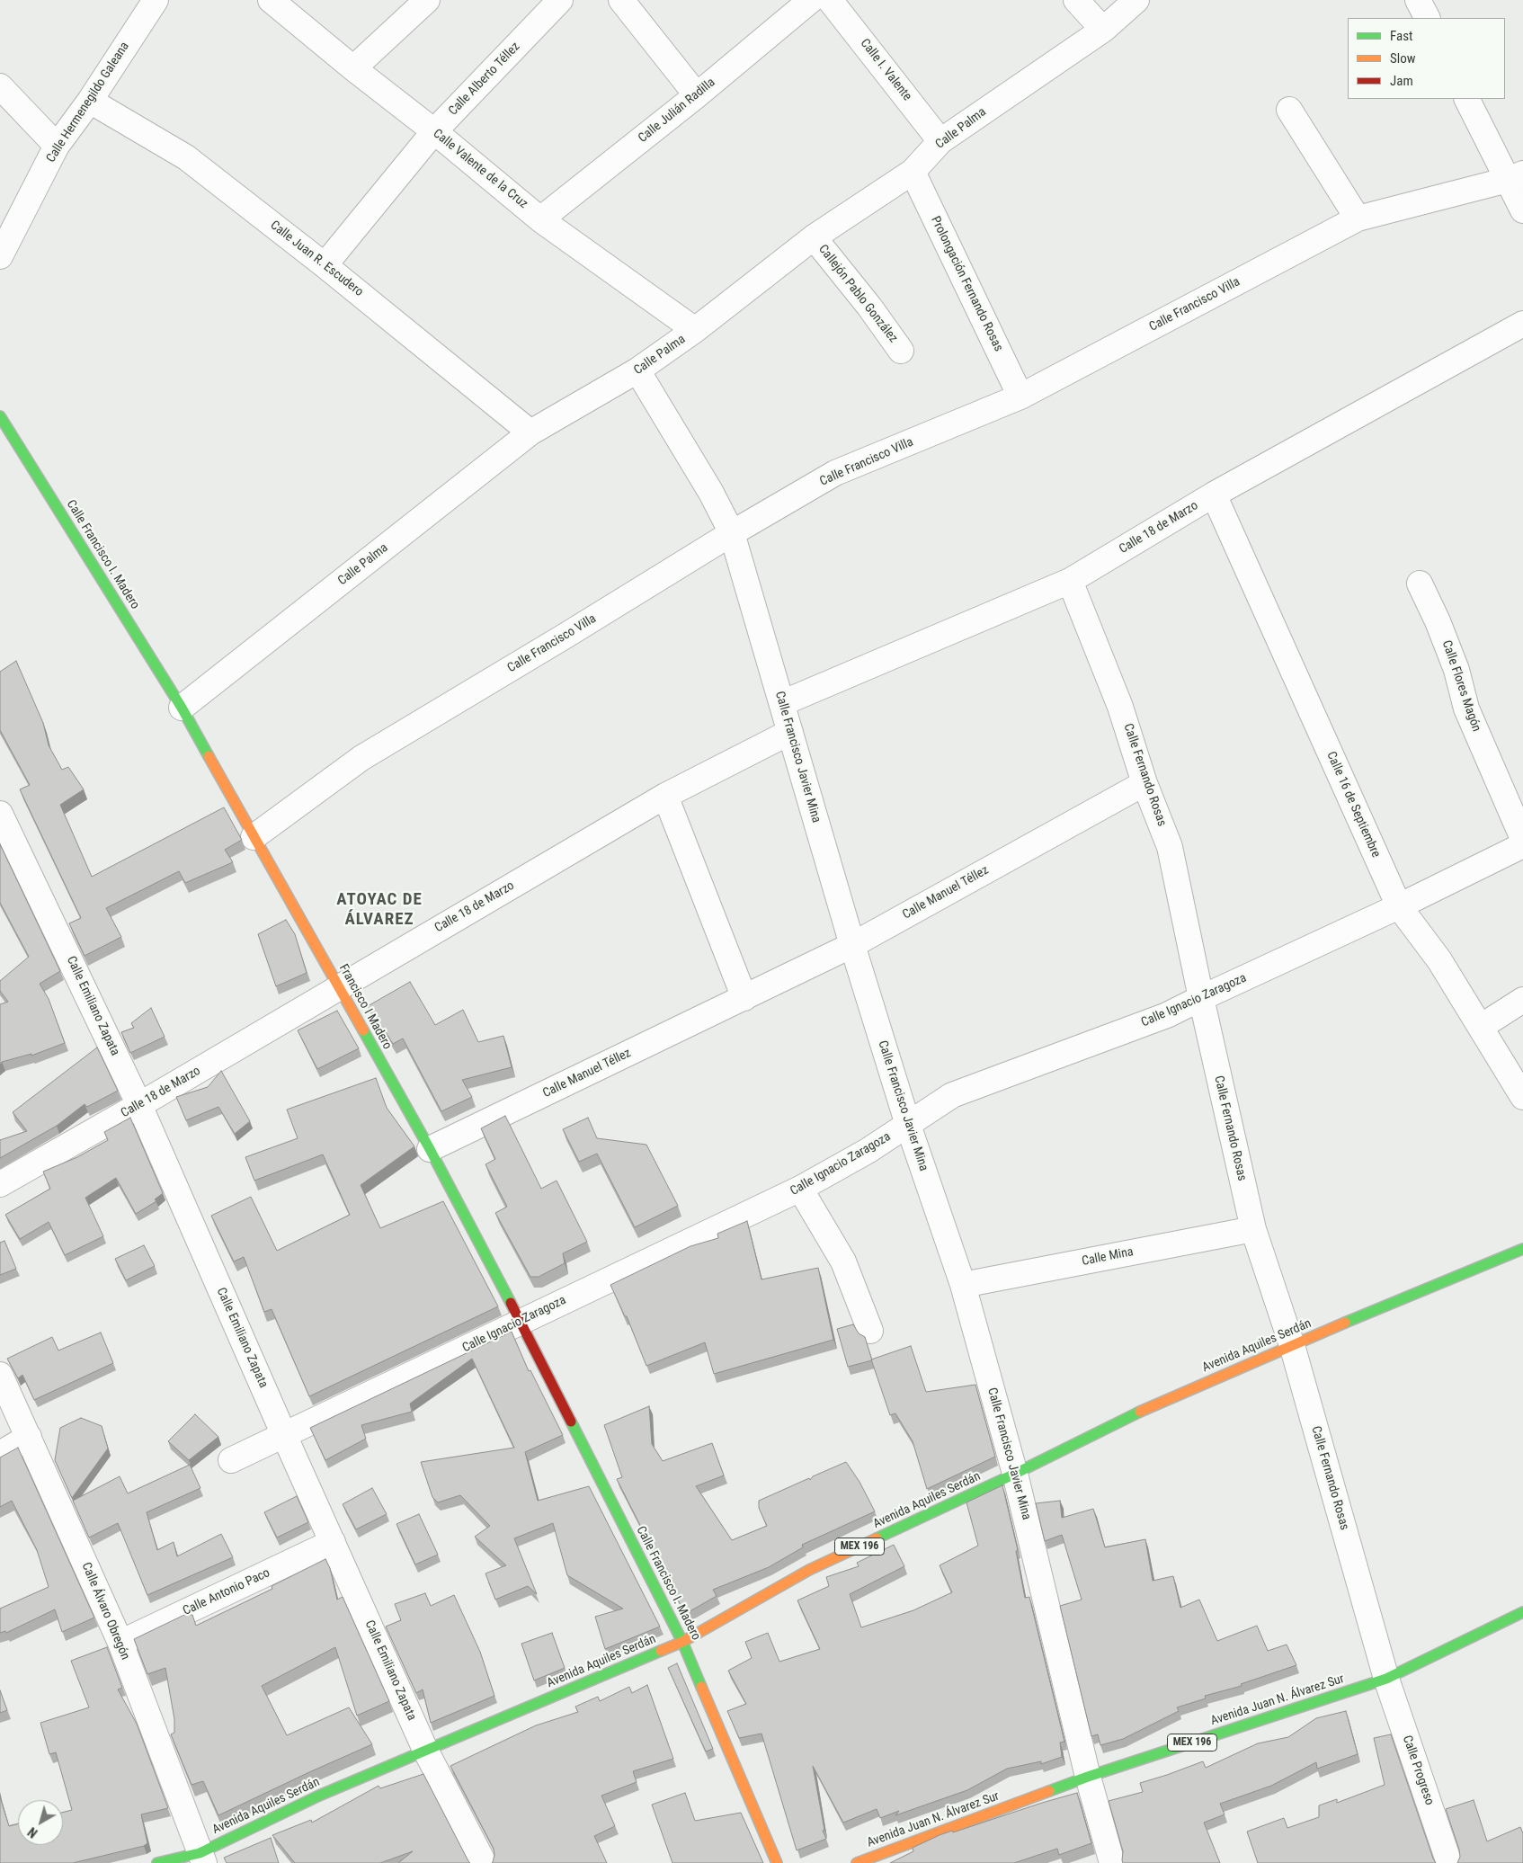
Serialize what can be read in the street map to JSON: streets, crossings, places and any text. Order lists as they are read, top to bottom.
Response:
{
  "streets": {
    "main road": [
      "Calle Francisco I. Madero",
      "Francisco I Madero",
      "Avenida Aquiles Serdán",
      "MEX 196",
      "Avenida Juan N. Álvarez Sur"
    ],
    "street": [
      "Calle I. Valente",
      "Calle Alberto Téllez",
      "Calle Hermenegildo Galeana",
      "Calle Julián Radilla",
      "Calle Palma",
      "Calle Valente de la Cruz",
      "Calle Juan R. Escudero",
      "Prolongación Fernando Rosas",
      "Callejón Pablo González",
      "Calle Francisco Villa",
      "Calle 18 de Marzo",
      "Calle Flores Magón",
      "Calle Francisco Javier Mina",
      "Calle Fernando Rosas",
      "Calle 16 de Septiembre",
      "Calle Manuel Téllez",
      "Calle Ignacio Zaragoza",
      "Calle Emiliano Zapata",
      "Calle Mina",
      "Calle Antonio Paco",
      "Calle Álvaro Obregón",
      "Calle Progreso"
    ]
  },
  "crossings": [
    ["Calle I. Valente", "Calle Palma"],
    ["Calle Alberto Téllez", "Calle Valente de la Cruz"],
    ["Calle Alberto Téllez", "Calle Juan R. Escudero"],
    ["Calle Hermenegildo Galeana", "Calle Juan R. Escudero"],
    ["Calle Julián Radilla", "Calle Valente de la Cruz"],
    ["Calle Palma", "Calle Valente de la Cruz"],
    ["Calle Palma", "Calle Juan R. Escudero"],
    ["Calle Palma", "Prolongación Fernando Rosas"],
    ["Calle Palma", "Callejón Pablo González"],
    ["Calle Palma", "Calle Francisco I. Madero"],
    ["Calle Palma", "Calle Francisco Javier Mina"],
    ["Calle Palma", "Francisco I Madero"],
    ["Prolongación Fernando Rosas", "Calle Francisco Villa"],
    ["Calle Francisco Villa", "Calle Francisco Javier Mina"],
    ["Calle Francisco Villa", "Francisco I Madero"],
    ["Calle 18 de Marzo", "Calle Francisco Javier Mina"],
    ["Calle 18 de Marzo", "Calle Fernando Rosas"],
    ["Calle 18 de Marzo", "Calle 16 de Septiembre"],
    ["Calle 18 de Marzo", "Calle Emiliano Zapata"],
    ["Calle 18 de Marzo", "Francisco I Madero"],
    ["Calle Francisco I. Madero", "Calle Ignacio Zaragoza"],
    ["Calle Francisco I. Madero", "Francisco I Madero"],
    ["Calle Francisco I. Madero", "Avenida Aquiles Serdán"],
    ["Calle Francisco Javier Mina", "Calle Manuel Téllez"],
    ["Calle Francisco Javier Mina", "Calle Ignacio Zaragoza"],
    ["Calle Francisco Javier Mina", "Calle Mina"],
    ["Calle Francisco Javier Mina", "Avenida Aquiles Serdán"],
    ["Calle Francisco Javier Mina", "Avenida Juan N. Álvarez Sur"],
    ["Calle Fernando Rosas", "Calle Manuel Téllez"],
    ["Calle Fernando Rosas", "Calle Ignacio Zaragoza"],
    ["Calle Fernando Rosas", "Calle Mina"],
    ["Calle Fernando Rosas", "Avenida Aquiles Serdán"],
    ["Calle Fernando Rosas", "Avenida Juan N. Álvarez Sur"],
    ["Calle Fernando Rosas", "Calle Progreso"],
    ["Calle 16 de Septiembre", "Calle Ignacio Zaragoza"],
    ["Calle Manuel Téllez", "Francisco I Madero"],
    ["Calle Ignacio Zaragoza", "Calle Emiliano Zapata"],
    ["Calle Ignacio Zaragoza", "Francisco I Madero"],
    ["Calle Emiliano Zapata", "Avenida Aquiles Serdán"],
    ["Calle Emiliano Zapata", "Calle Antonio Paco"],
    ["Avenida Aquiles Serdán", "MEX 196"],
    ["Avenida Aquiles Serdán", "Calle Álvaro Obregón"],
    ["MEX 196", "Calle Álvaro Obregón"],
    ["Calle Antonio Paco", "Calle Álvaro Obregón"],
    ["Avenida Juan N. Álvarez Sur", "Calle Progreso"]
  ],
  "districts": ["ATOYAC DE ÁLVAREZ"],
  "legend": ["Fast", "Slow", "Jam"],
  "north": "bottom left"
}
